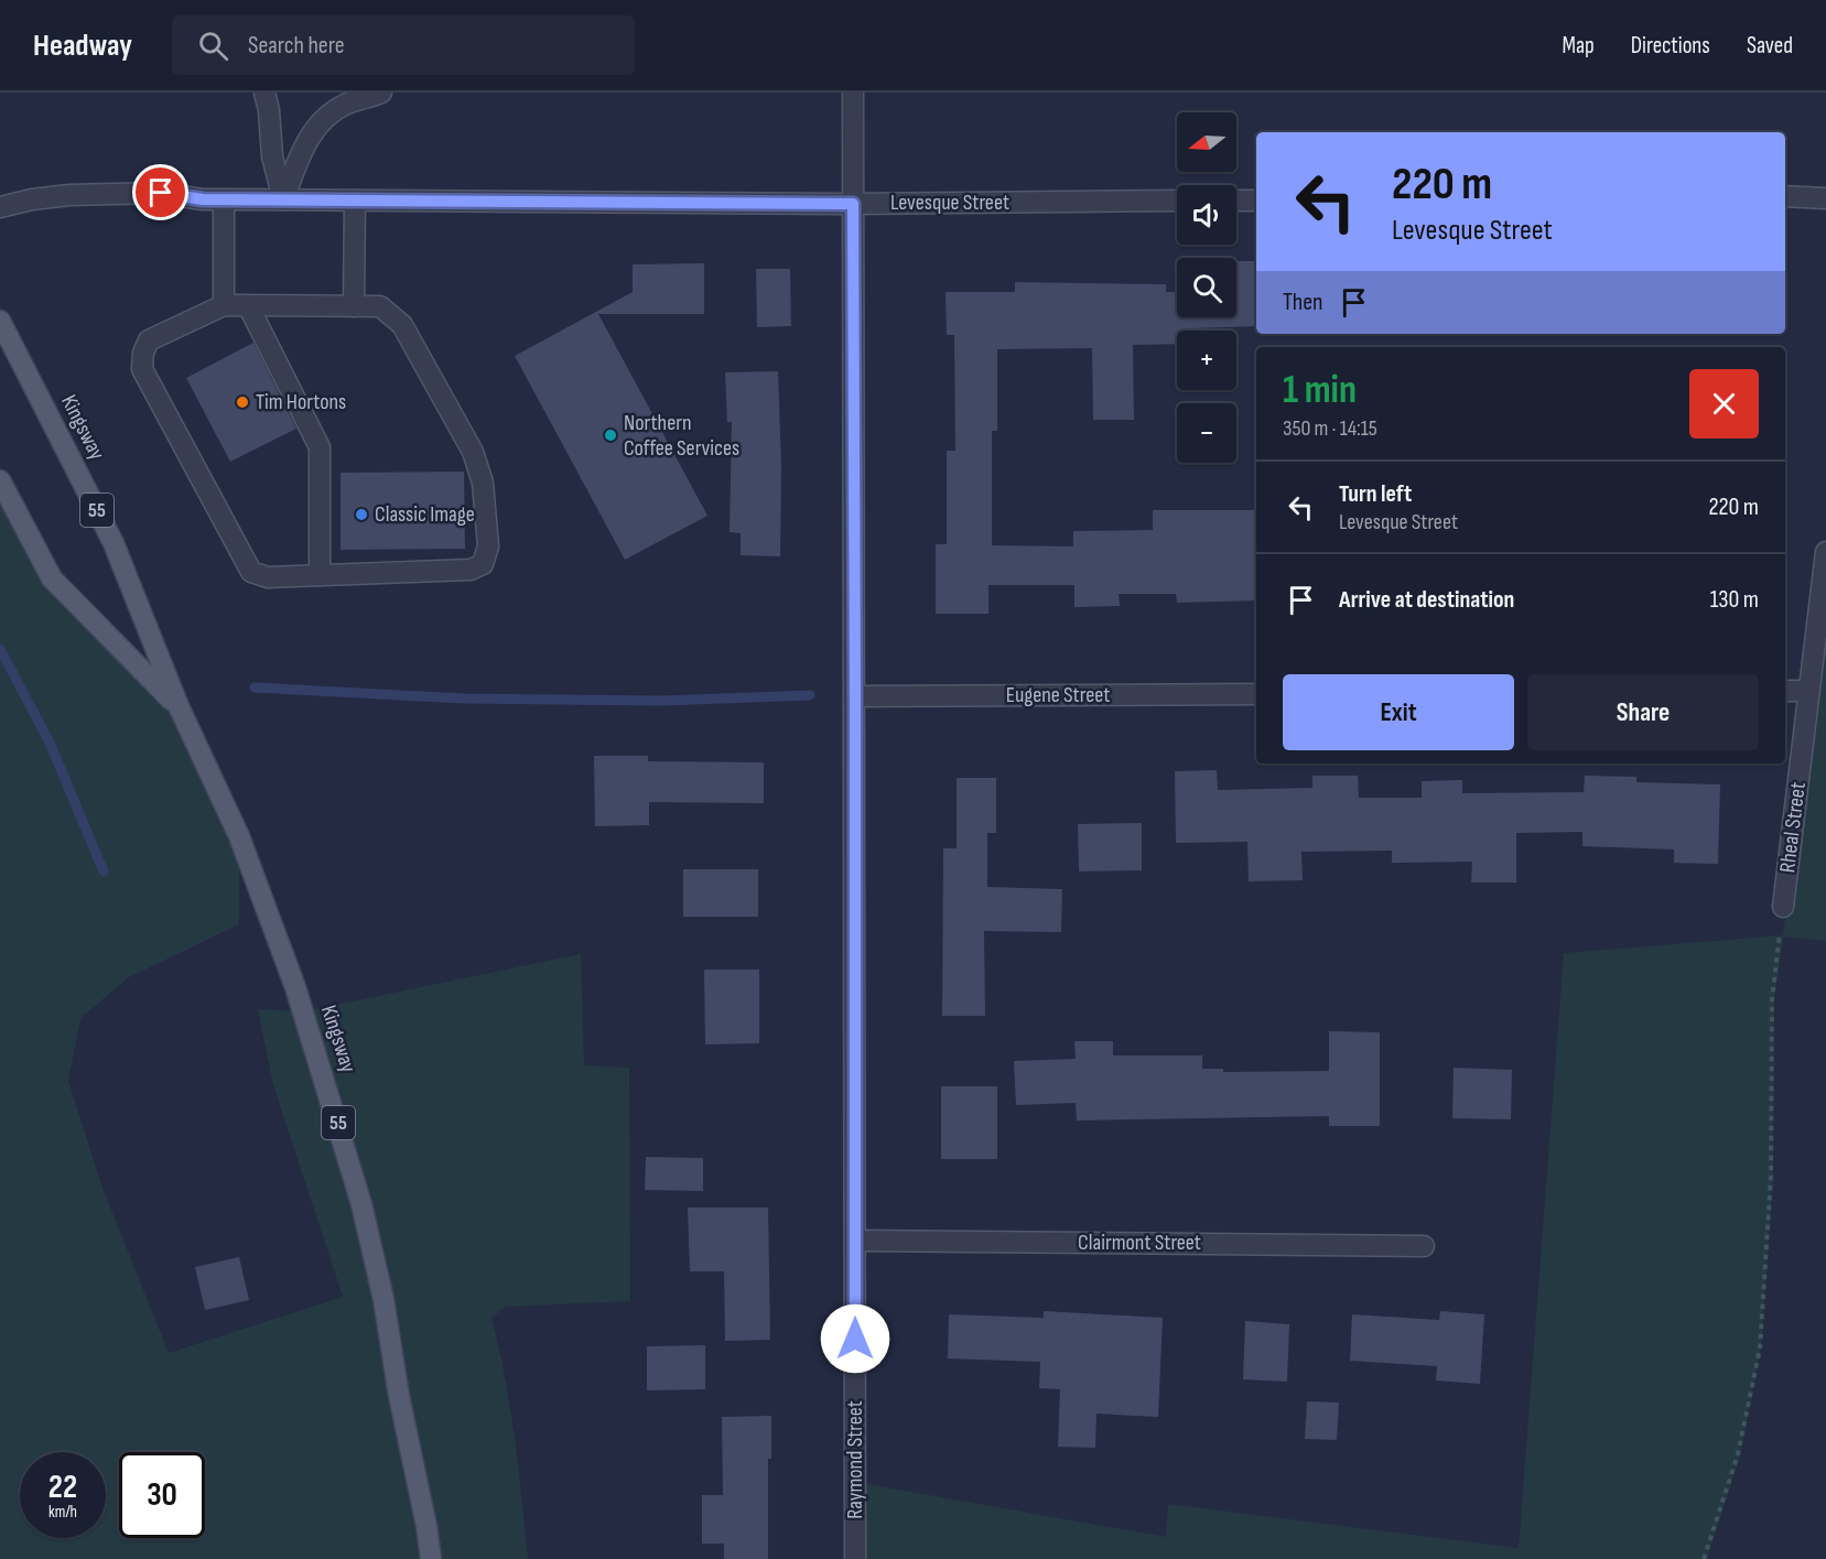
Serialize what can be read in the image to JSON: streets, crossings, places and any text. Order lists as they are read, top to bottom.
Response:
{
  "streets": {
    "main road": ["Kingsway", "55"],
    "street": [
      "Levesque Street",
      "Eugene Street",
      "Rheal Street",
      "Clairmont Street",
      "Raymond Street"
    ]
  },
  "crossings": [
    ["Levesque Street", "Raymond Street"],
    ["Eugene Street", "Raymond Street"],
    ["Clairmont Street", "Raymond Street"]
  ],
  "places": ["Tim Hortons", "Northern Coffee Services", "Classic Image"],
  "north": "left",
  "page": {
    "header": "Headway",
    "search": "Search here",
    "nav": ["Map", "Directions", "Saved"],
    "map_buttons": ["+", "−"],
    "turn": ["220 m", "Levesque Street"],
    "then": "Then",
    "heading": ["1 min", "350 m · 14:15"],
    "list": [
      {
        "name": "Turn left",
        "note": "Levesque Street",
        "value": "220 m"
      },
      {
        "name": "Arrive at destination",
        "value": "130 m"
      }
    ],
    "buttons": ["Exit", "Share"],
    "speed": "22 km/h",
    "limit": "30"
  }
}
